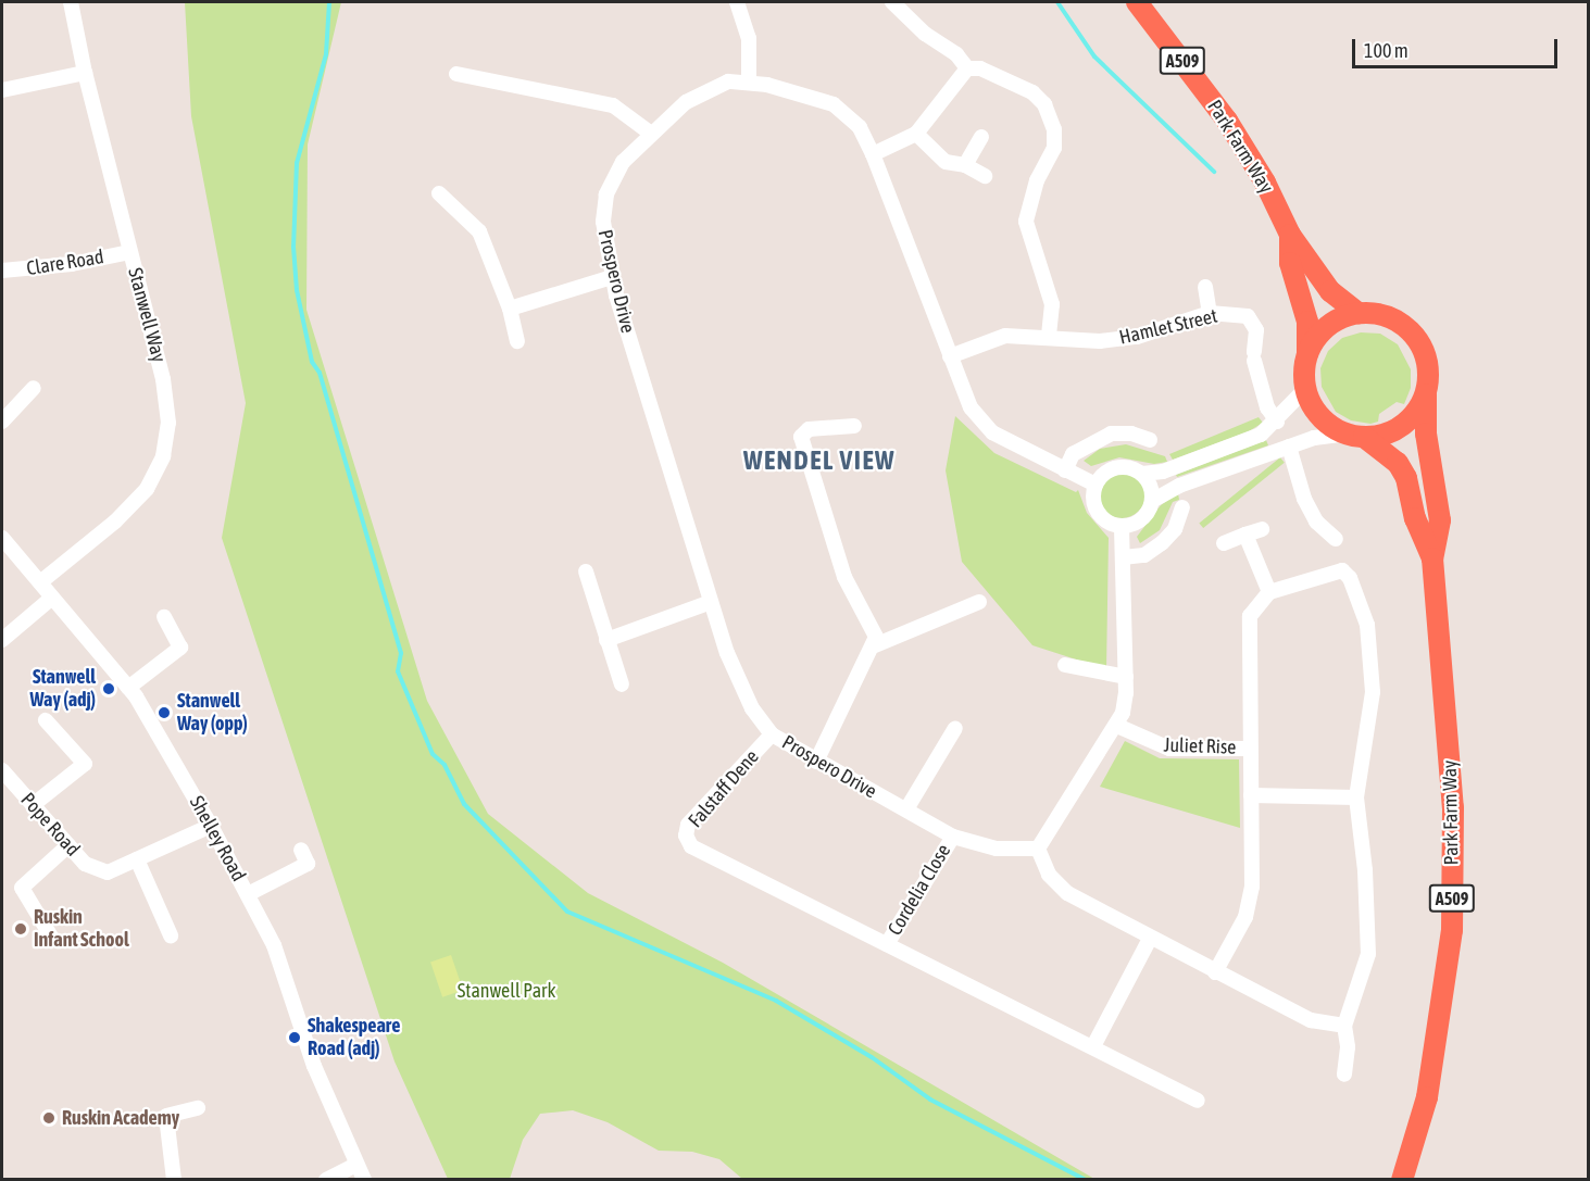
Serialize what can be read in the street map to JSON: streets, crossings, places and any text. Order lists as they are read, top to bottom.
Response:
{
  "streets": {
    "highway": ["A509", "Park Farm Way"],
    "street": [
      "Clare Road",
      "Prospero Drive",
      "Stanwell Way",
      "Hamlet Street",
      "Juliet Rise",
      "Falstaff Dene",
      "Pope Road",
      "Shelley Road",
      "Cordelia Close"
    ]
  },
  "crossings": [
    ["Clare Road", "Stanwell Way"],
    ["Prospero Drive", "Falstaff Dene"],
    ["Prospero Drive", "Cordelia Close"],
    ["Stanwell Way", "Shelley Road"],
    ["Falstaff Dene", "Cordelia Close"],
    ["Pope Road", "Shelley Road"]
  ],
  "districts": ["WENDEL VIEW"],
  "parks": ["Stanwell Park"],
  "places": [
    "Stanwell Way (adj)",
    "Stanwell Way (opp)",
    "Ruskin Infant School",
    "Shakespeare Road (adj)",
    "Ruskin Academy"
  ],
  "scale_bar": "100 m"
}
